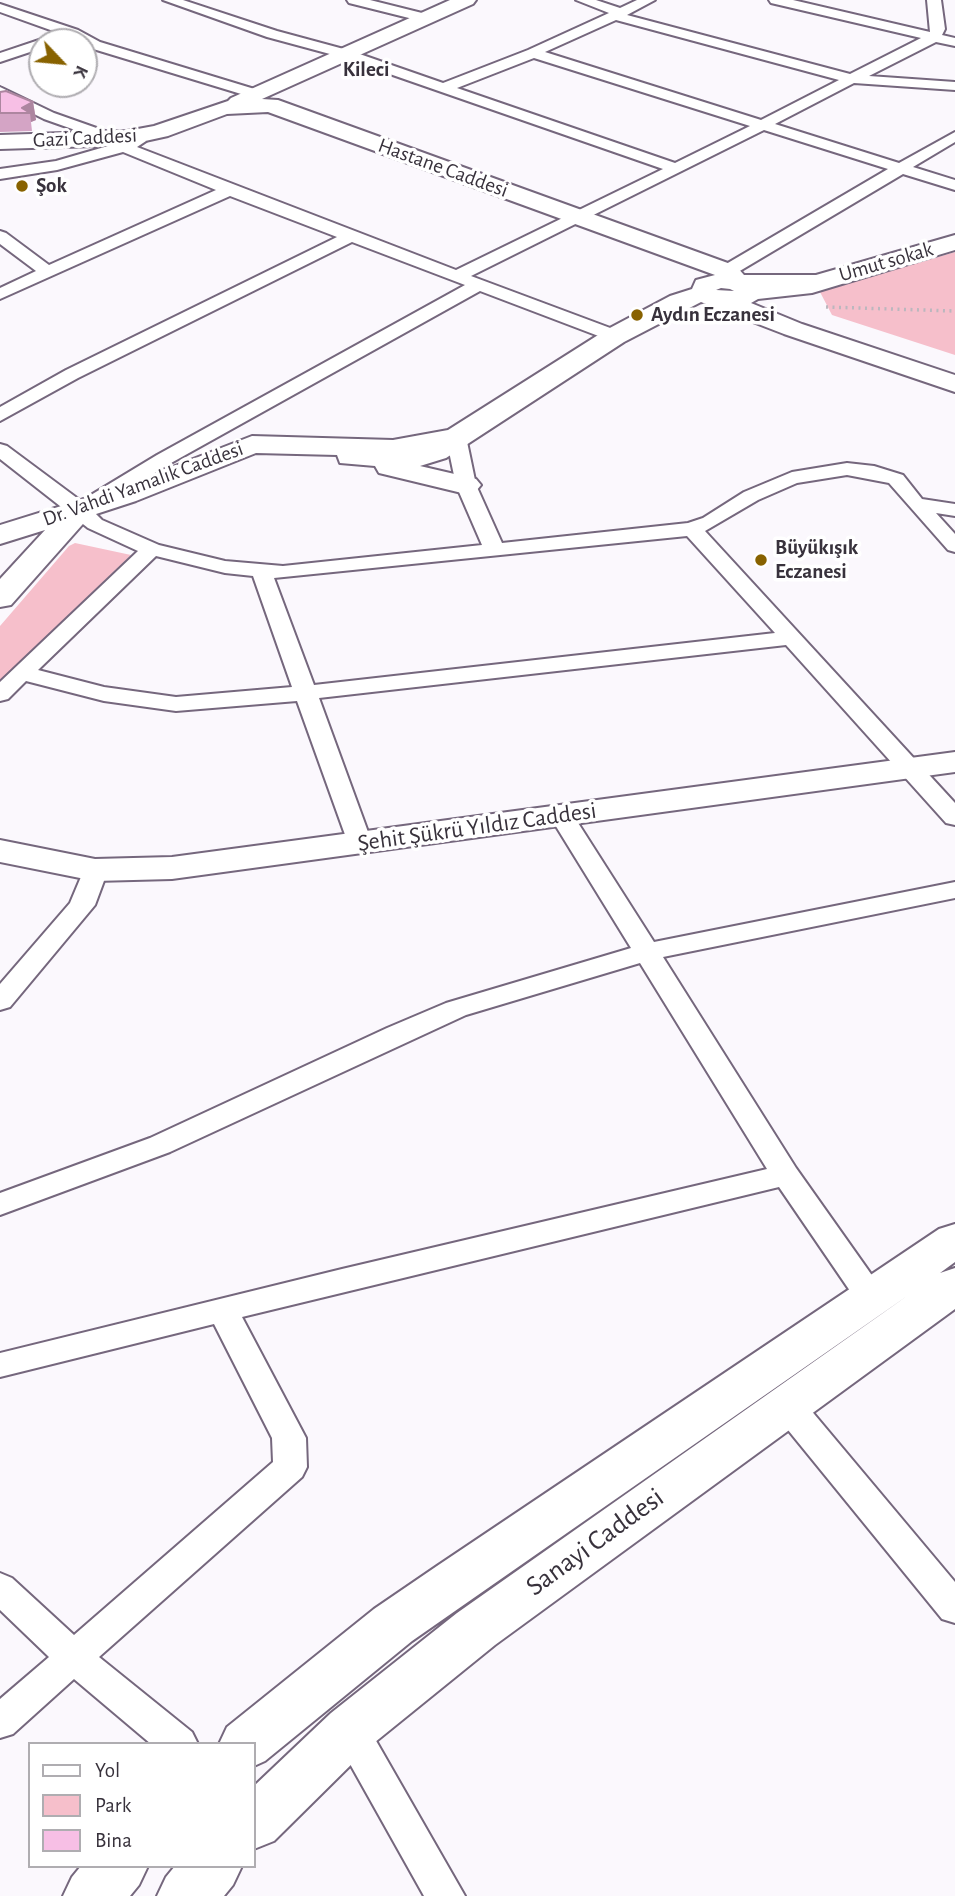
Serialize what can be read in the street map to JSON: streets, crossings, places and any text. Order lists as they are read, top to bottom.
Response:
{
  "streets": {
    "street": [
      "Gazi Caddesi",
      "Hastane Caddesi",
      "Umut sokak",
      "Dr. Vahdi Yamalık Caddesi",
      "Şehit Şükrü Yıldız Caddesi",
      "Sanayi Caddesi"
    ]
  },
  "crossings": [
    ["Gazi Caddesi", "Hastane Caddesi"],
    ["Hastane Caddesi", "Umut sokak"],
    ["Hastane Caddesi", "Dr. Vahdi Yamalık Caddesi"]
  ],
  "districts": ["Kileci"],
  "places": ["Şok", "Aydın Eczanesi", "Büyükışık Eczanesi"],
  "legend": ["Yol", "Park", "Bina"],
  "north": "bottom right"
}
